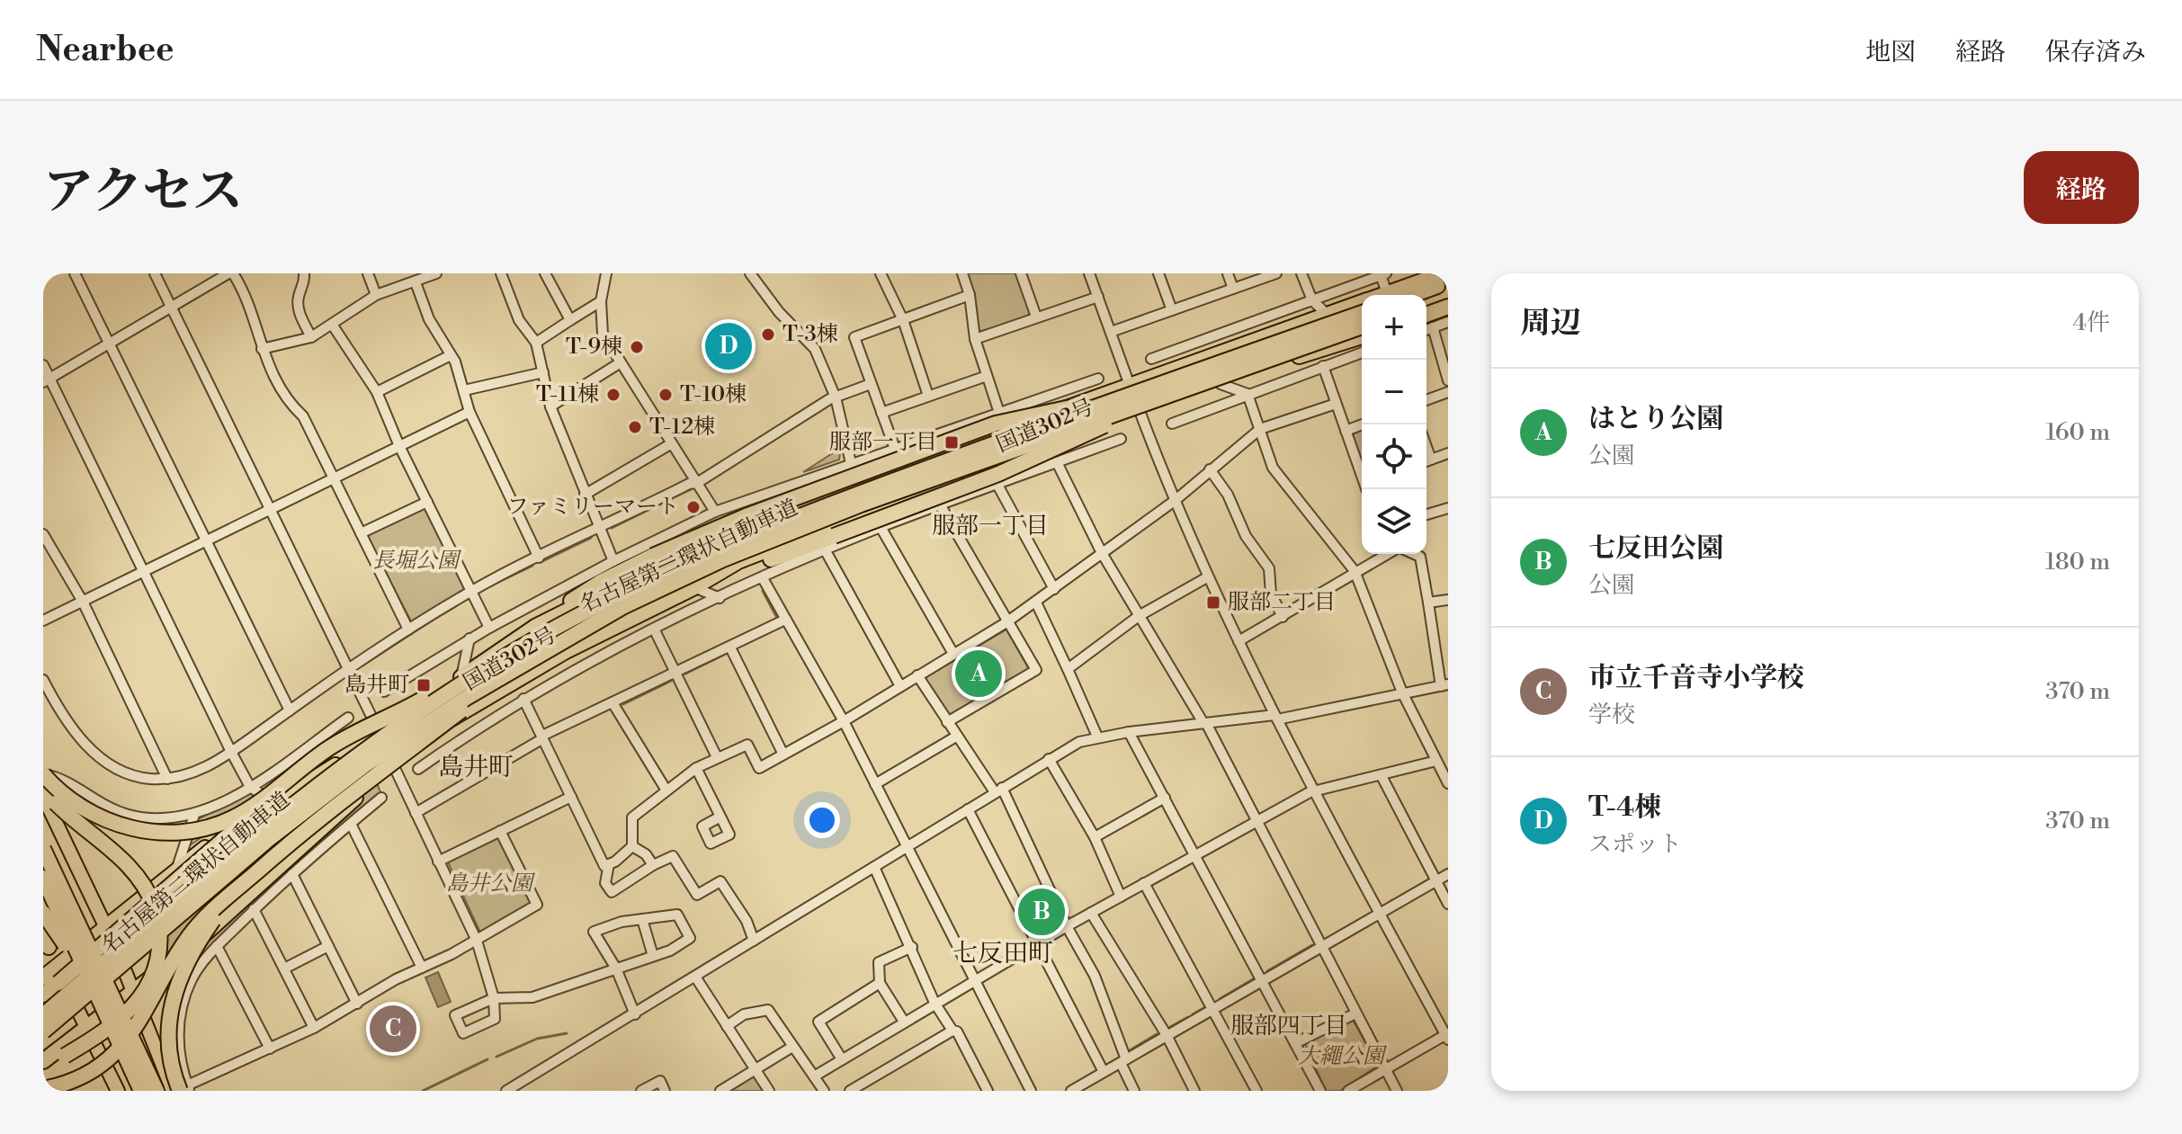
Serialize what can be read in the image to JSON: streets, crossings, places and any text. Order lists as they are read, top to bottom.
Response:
{
  "streets": {
    "highway": ["国道302号", "名古屋第二環状自動車道"]
  },
  "crossings": [
    ["国道302号", "名古屋第二環状自動車道"]
  ],
  "districts": [
    "服部一丁目",
    "島井町",
    "七反田町",
    "服部四丁目"
  ],
  "parks": ["長堀公園", "島井公園", "大繩公園"],
  "places": {
    "other": [
      "T-3棟",
      "T-9棟",
      "T-11棟",
      "T-10棟",
      "T-12棟",
      "ファミリーマート"
    ],
    "transit": ["服部一丁目", "服部二丁目", "島井町"]
  },
  "page": {
    "header": "Nearbee",
    "nav": ["地図", "経路", "保存済み"],
    "title": "アクセス",
    "buttons": "経路",
    "heading": ["周辺", "4件"],
    "map_buttons": ["+", "−"],
    "pins": [
      "D",
      "A",
      "B",
      "C"
    ],
    "list": [
      {
        "mark": "A",
        "name": "はとり公園",
        "note": "公園",
        "value": "160 m"
      },
      {
        "mark": "B",
        "name": "七反田公園",
        "note": "公園",
        "value": "180 m"
      },
      {
        "mark": "C",
        "name": "市立千音寺小学校",
        "note": "学校",
        "value": "370 m"
      },
      {
        "mark": "D",
        "name": "T-4棟",
        "note": "スポット",
        "value": "370 m"
      }
    ]
  }
}
